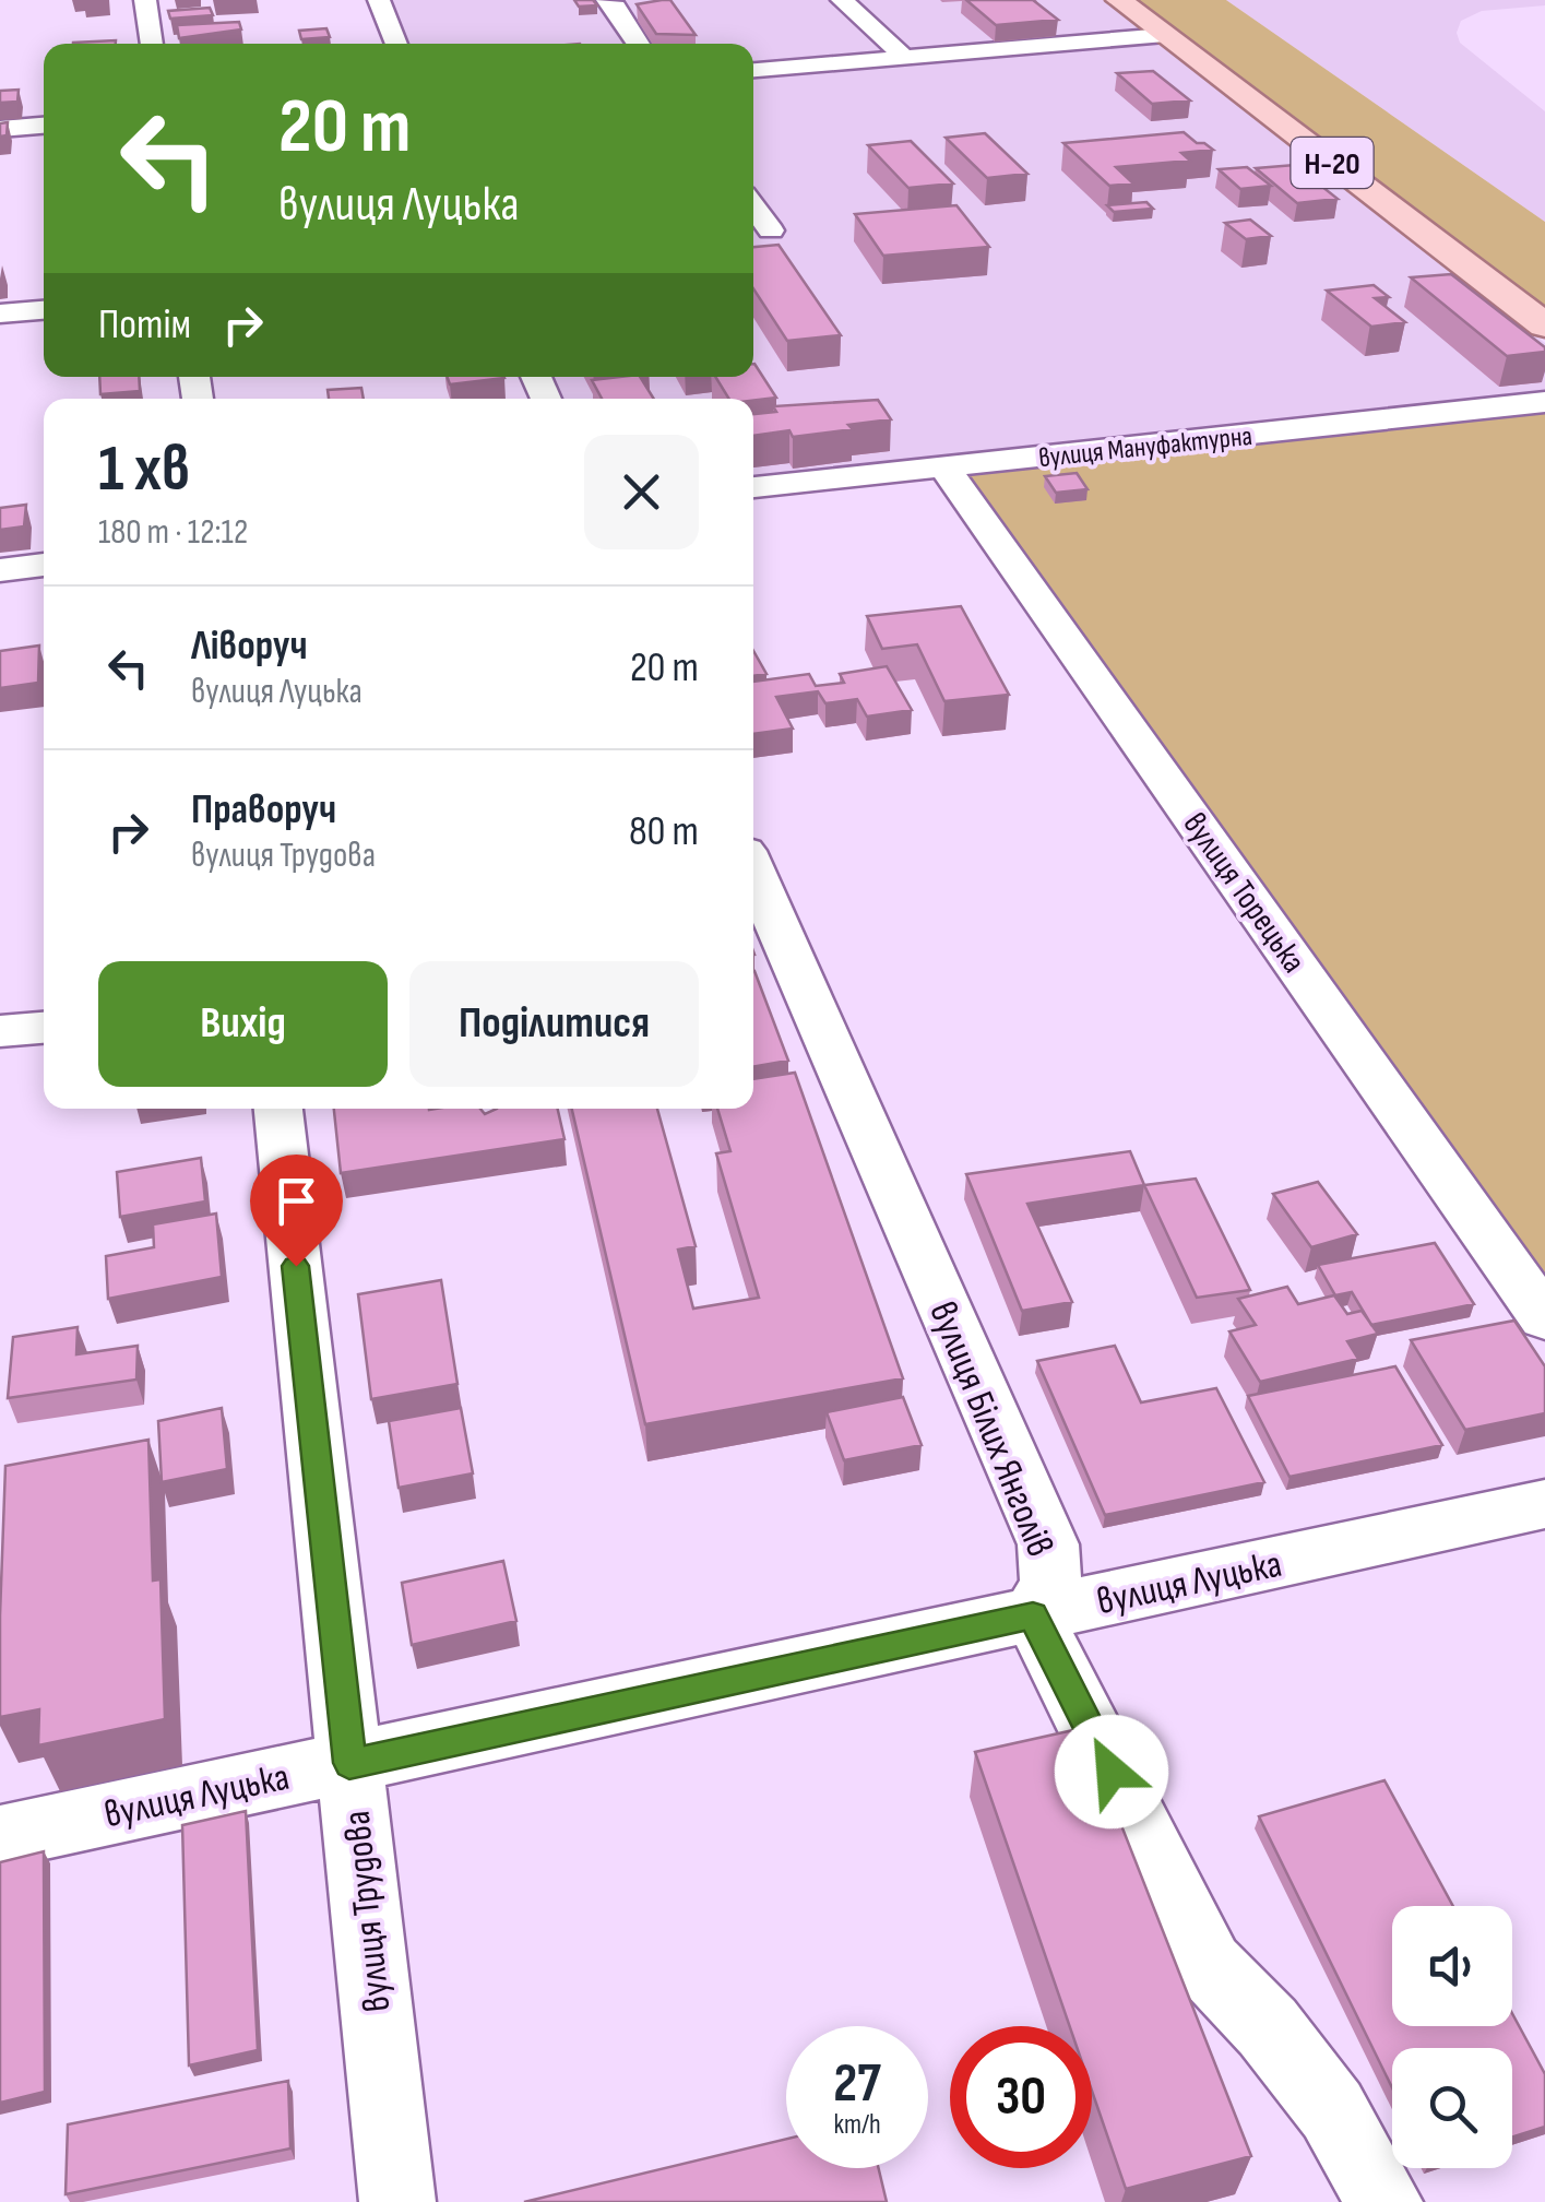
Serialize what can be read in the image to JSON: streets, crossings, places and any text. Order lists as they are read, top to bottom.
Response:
{
  "streets": {
    "main road": ["Н-20"],
    "street": [
      "вулиця Мануфактурна",
      "вулиця Торецька",
      "вулиця Білих Янголів",
      "вулиця Луцька",
      "вулиця Трудова"
    ]
  },
  "crossings": [
    ["вулиця Мануфактурна", "вулиця Торецька"],
    ["вулиця Білих Янголів", "вулиця Луцька"],
    ["вулиця Луцька", "вулиця Трудова"]
  ],
  "page": {
    "turn": ["20 m", "вулиця Луцька"],
    "then": "Потім",
    "heading": ["1 хв", "180 m · 12:12"],
    "list": [
      {
        "name": "Ліворуч",
        "note": "вулиця Луцька",
        "value": "20 m"
      },
      {
        "name": "Праворуч",
        "note": "вулиця Трудова",
        "value": "80 m"
      }
    ],
    "buttons": ["Вихід", "Поділитися"],
    "speed": "27 km/h",
    "limit": "30"
  }
}
